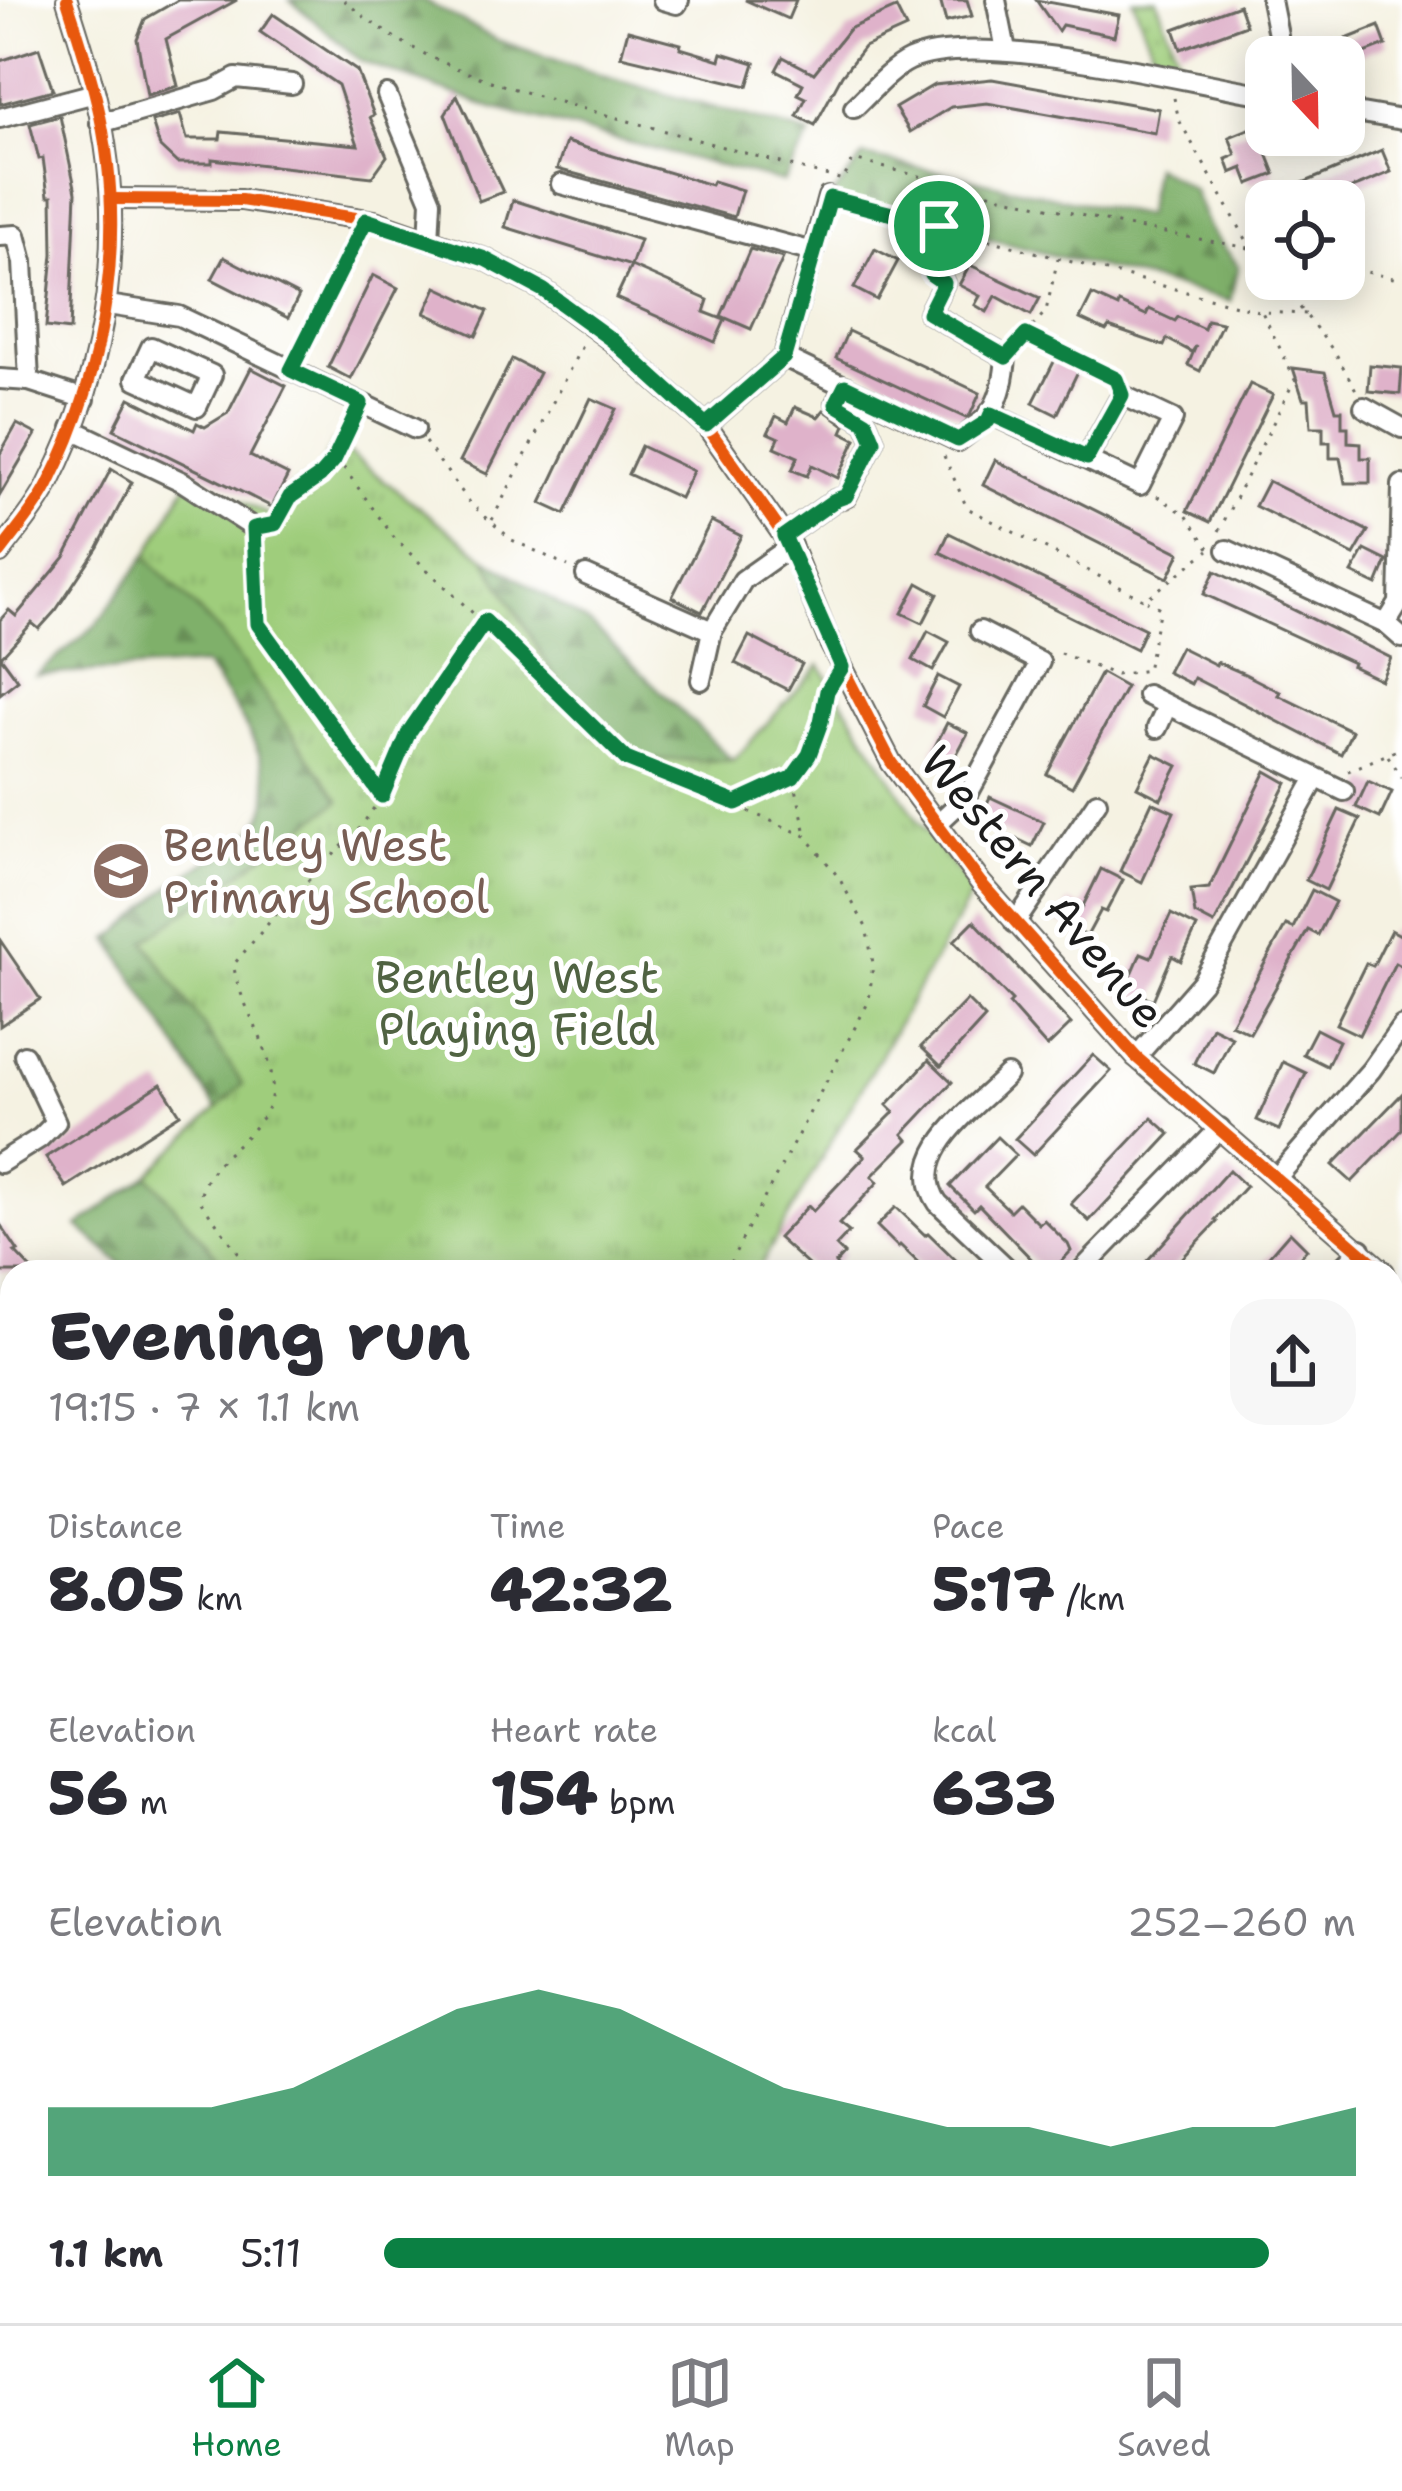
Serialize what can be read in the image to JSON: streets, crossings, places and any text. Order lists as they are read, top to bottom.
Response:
{
  "streets": {
    "street": ["Western Avenue"]
  },
  "parks": ["Bentley West Playing Field"],
  "places": {
    "school or university": ["Bentley West Primary School"]
  },
  "north": "bottom",
  "page": {
    "heading": ["Evening run", "19:15 · 7 × 1.1 km"],
    "stats": [
      ["Distance", "8.05 km"],
      ["Time", "42:32"],
      ["Pace", "5:17 /km"],
      ["Elevation", "56 m"],
      ["Heart rate", "154 bpm"],
      ["kcal", "633"]
    ],
    "chart": ["Elevation", "252–260 m"],
    "list": [
      {
        "name": "1.1 km",
        "note": "5:11"
      }
    ],
    "tabs": ["Home", "Map", "Saved"]
  }
}
